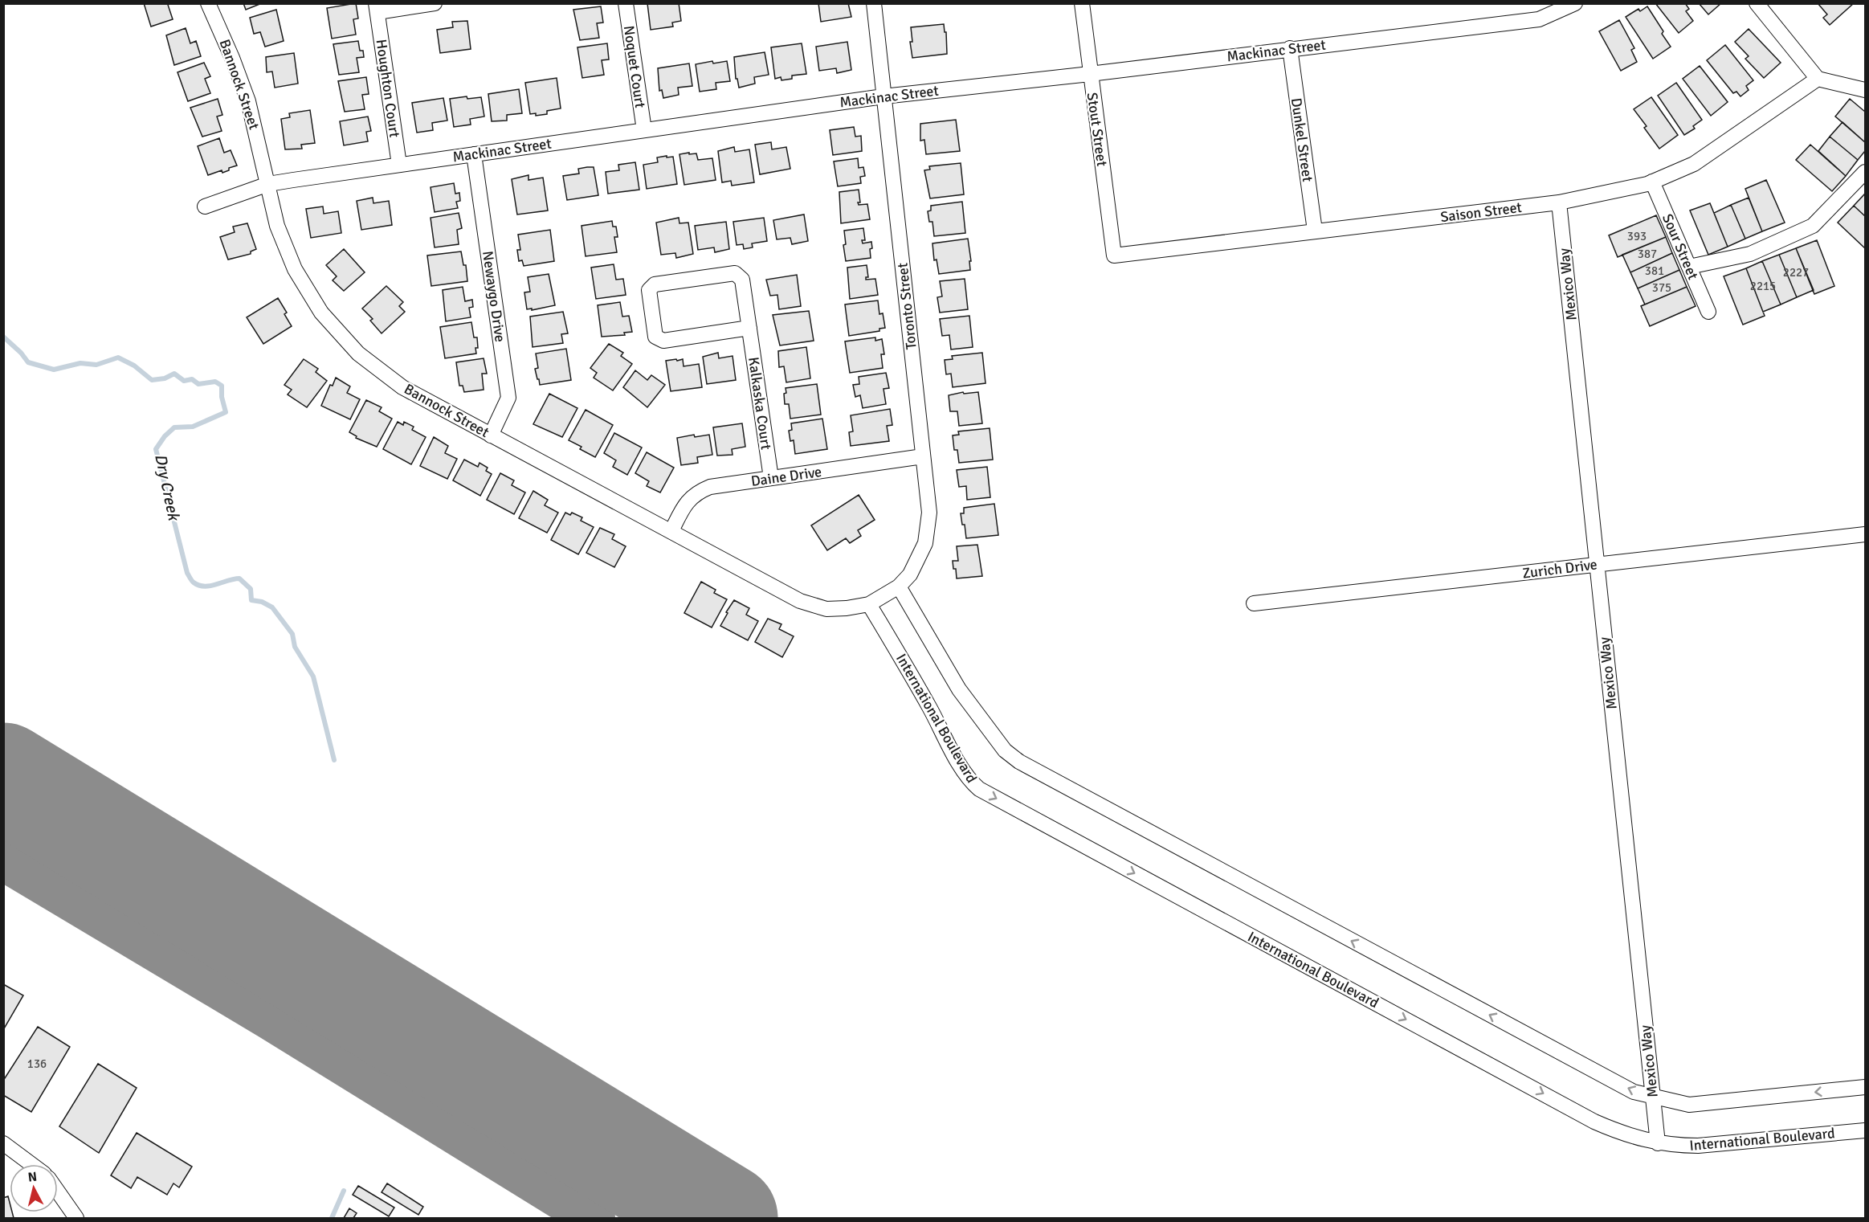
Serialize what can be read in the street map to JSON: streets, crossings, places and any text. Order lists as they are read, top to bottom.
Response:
{
  "streets": {
    "street": [
      "Mackinac Street",
      "Noquet Court",
      "Bannock Street",
      "Houghton Court",
      "Stout Street",
      "Dunkel Street",
      "Saison Street",
      "Sour Street",
      "Mexico Way",
      "Newaygo Drive",
      "Toronto Street",
      "Kalkaska Court",
      "Daine Drive",
      "Zurich Drive",
      "International Boulevard"
    ]
  },
  "crossings": [
    ["Mackinac Street", "Noquet Court"],
    ["Mackinac Street", "Bannock Street"],
    ["Mackinac Street", "Houghton Court"],
    ["Mackinac Street", "Stout Street"],
    ["Mackinac Street", "Dunkel Street"],
    ["Mackinac Street", "Newaygo Drive"],
    ["Mackinac Street", "Toronto Street"],
    ["Bannock Street", "Newaygo Drive"],
    ["Bannock Street", "Toronto Street"],
    ["Bannock Street", "Daine Drive"],
    ["Bannock Street", "International Boulevard"],
    ["Stout Street", "Saison Street"],
    ["Dunkel Street", "Saison Street"],
    ["Saison Street", "Sour Street"],
    ["Saison Street", "Mexico Way"],
    ["Mexico Way", "Zurich Drive"],
    ["Mexico Way", "International Boulevard"],
    ["Toronto Street", "Daine Drive"],
    ["Kalkaska Court", "Daine Drive"]
  ],
  "water": ["Dry Creek"],
  "house_numbers": [
    "393",
    "387",
    "381",
    "2227",
    "2215",
    "375",
    "136"
  ],
  "north": "top"
}
